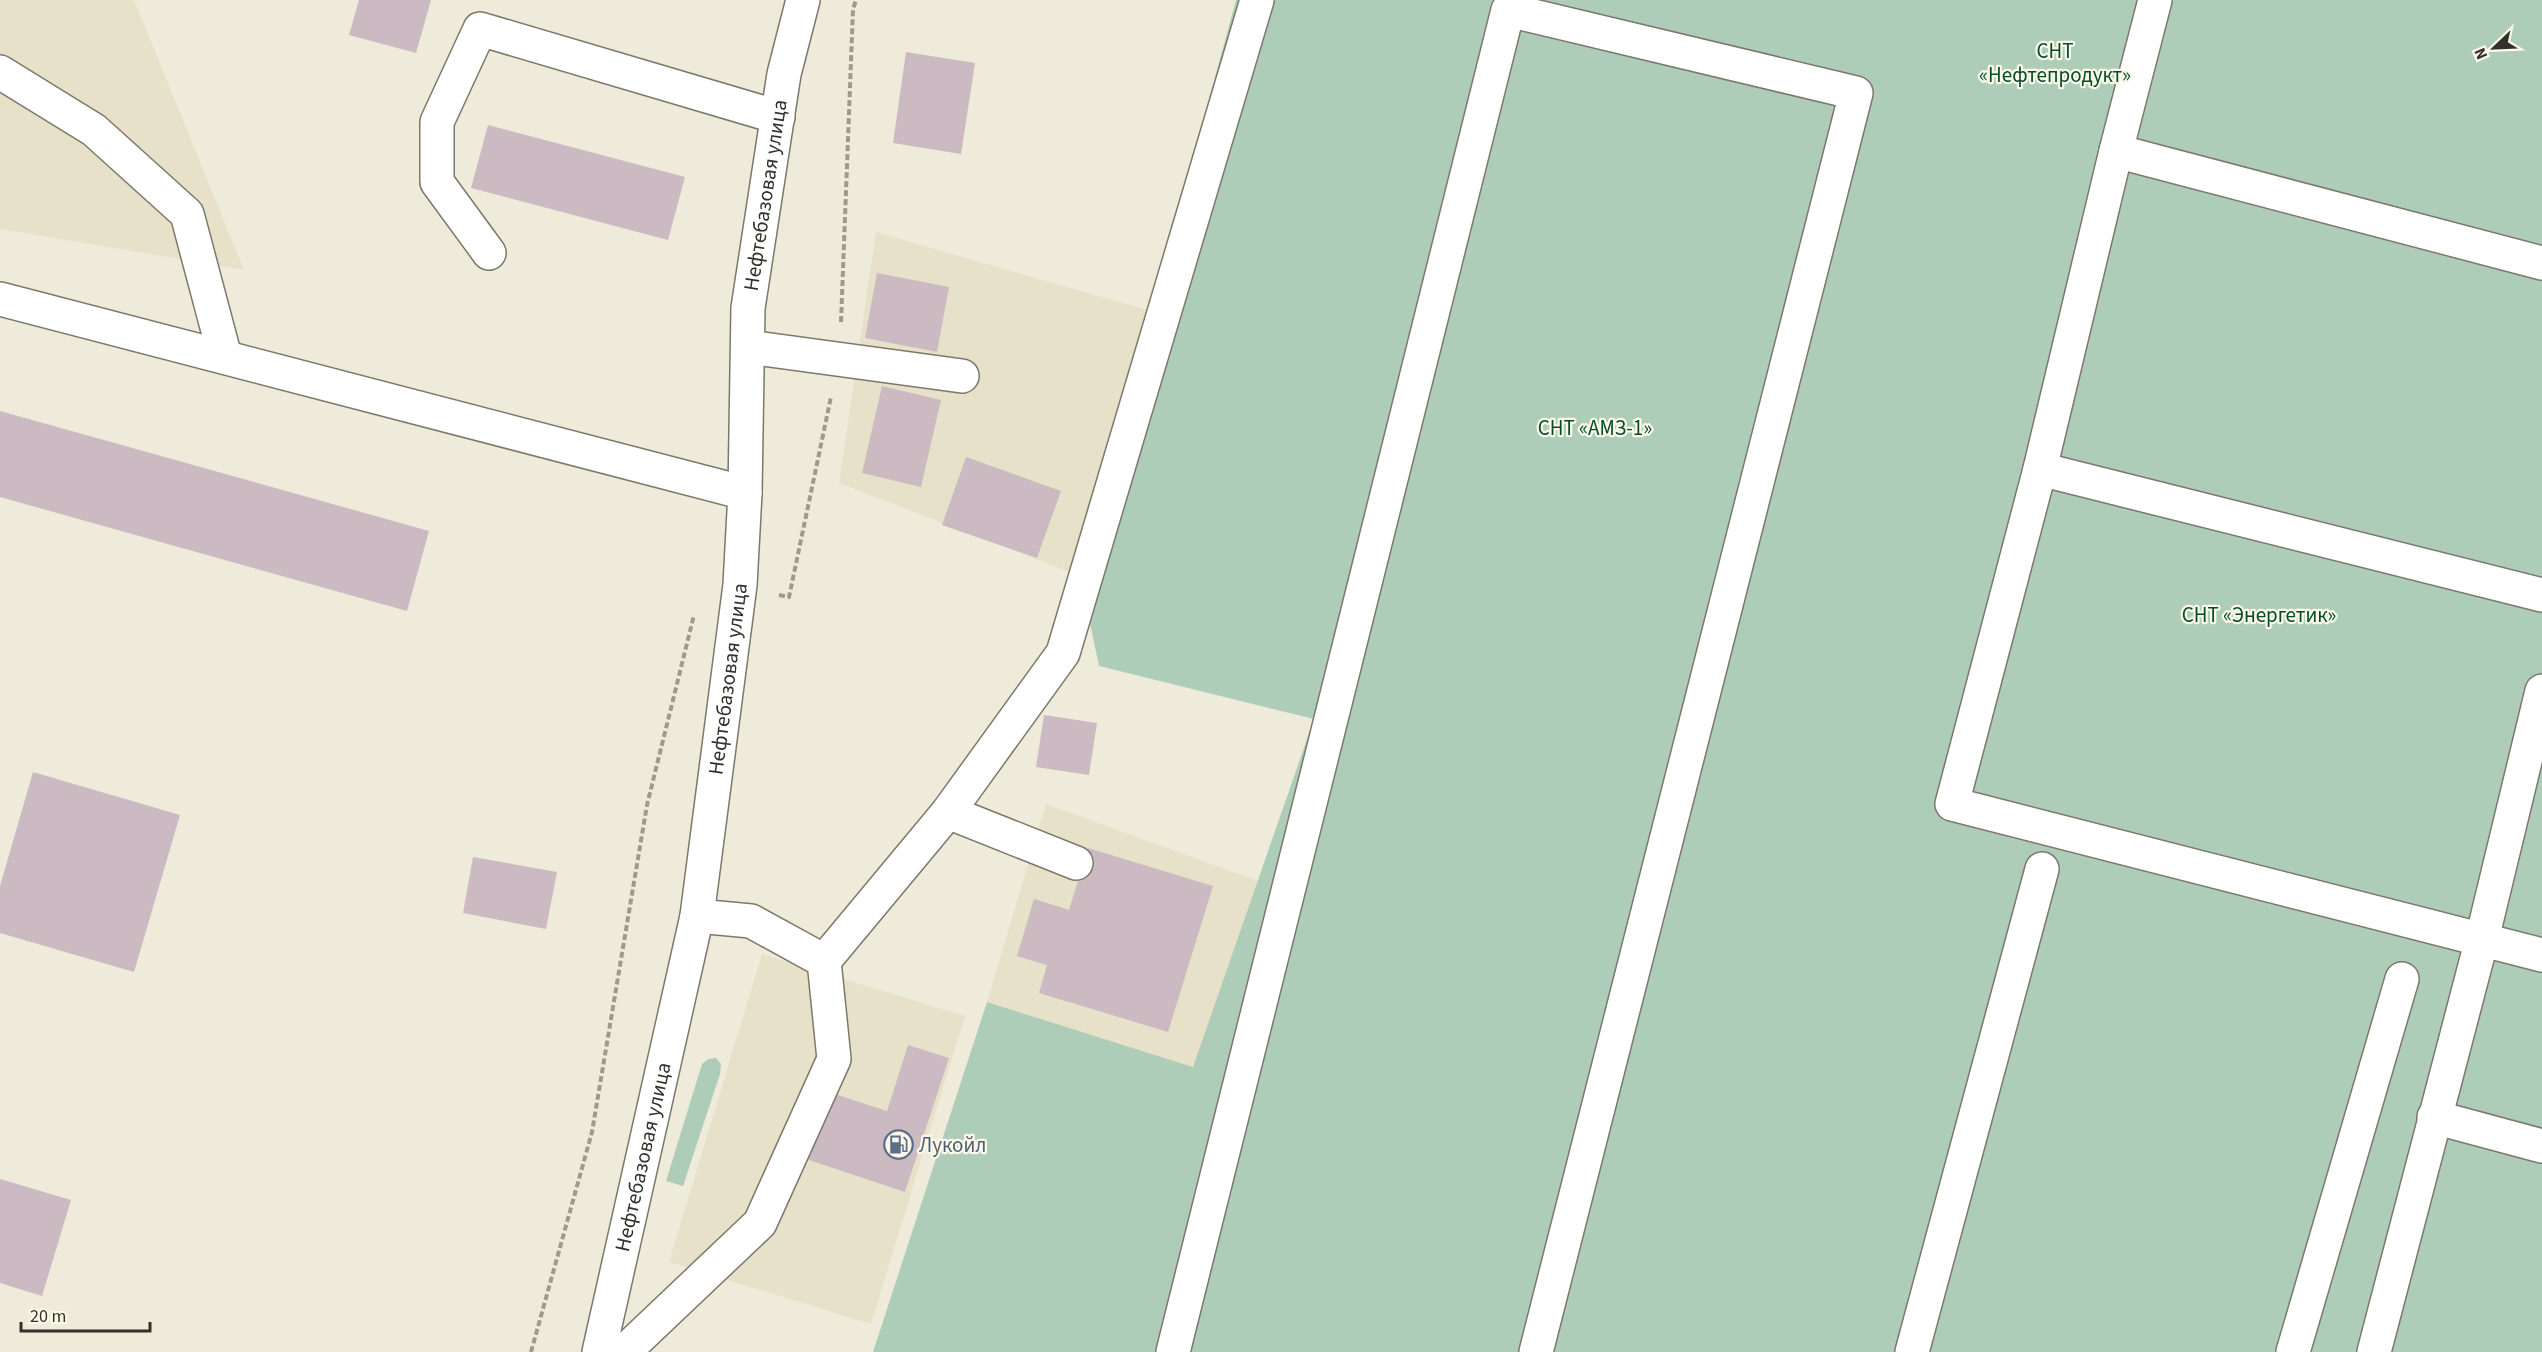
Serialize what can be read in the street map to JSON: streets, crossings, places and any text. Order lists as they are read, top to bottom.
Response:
{
  "streets": {
    "street": ["Нефтебазовая улица"]
  },
  "parks": ["СНТ «Нефтепродукт»", "СНТ «АМЗ-1»", "СНТ «Энергетик»"],
  "places": {
    "fuel station": ["Лукойл"]
  },
  "scale_bar": "20 m",
  "north": "bottom left"
}
